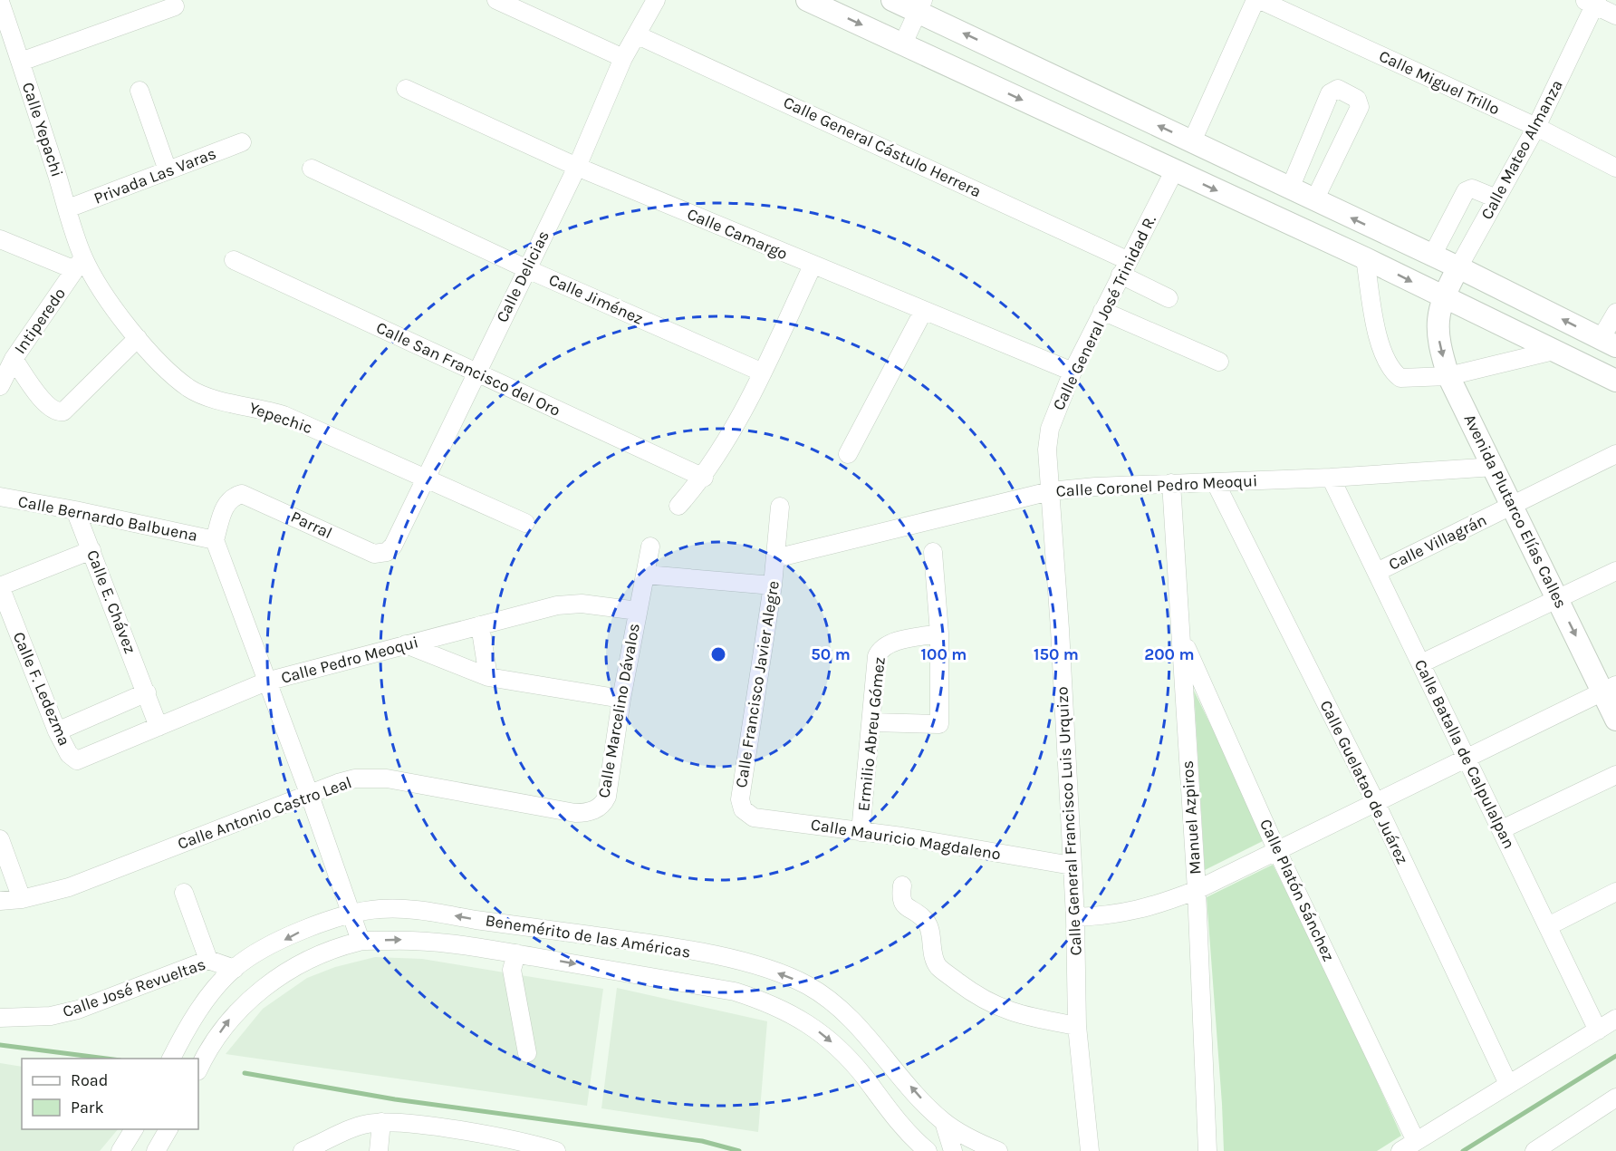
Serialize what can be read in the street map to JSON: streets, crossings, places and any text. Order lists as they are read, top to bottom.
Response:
{
  "streets": {
    "main road": ["Calle Mateo Almanza", "Avenida Plutarco Elías Calles"],
    "street": [
      "Calle Miguel Trillo",
      "Calle Yepachi",
      "Calle General Cástulo Herrera",
      "Privada Las Varas",
      "Calle Camargo",
      "Calle Delicias",
      "Calle Jiménez",
      "Calle General José Trinidad R.",
      "Intiperedo",
      "Calle San Francisco del Oro",
      "Yepechic",
      "Calle Coronel Pedro Meoqui",
      "Calle Bernardo Balbuena",
      "Parral",
      "Calle Villagrán",
      "Calle E. Chávez",
      "Calle Pedro Meoqui",
      "Calle Francisco Javier Alegre",
      "Calle F. Ledezma",
      "Calle Marcelino Dávalos",
      "Ermilio Abreu Gómez",
      "Calle Batalla de Calpulalpan",
      "Calle Guelatao de Juárez",
      "Calle Antonio Castro Leal",
      "Manuel Azpiros",
      "Calle General Francisco Luis Urquizo",
      "Calle Mauricio Magdaleno",
      "Calle Platón Sánchez",
      "Benemérito de las Américas",
      "Calle José Revueltas"
    ]
  },
  "crossings": [
    ["Calle Miguel Trillo", "Calle Mateo Almanza"],
    ["Calle Yepachi", "Privada Las Varas"],
    ["Calle Yepachi", "Intiperedo"],
    ["Calle Yepachi", "Yepechic"],
    ["Calle General Cástulo Herrera", "Calle Delicias"],
    ["Calle General Cástulo Herrera", "Calle General José Trinidad R."],
    ["Calle Mateo Almanza", "Avenida Plutarco Elías Calles"],
    ["Calle Camargo", "Calle Delicias"],
    ["Calle Camargo", "Calle General José Trinidad R."],
    ["Calle Delicias", "Calle Jiménez"],
    ["Calle Delicias", "Calle San Francisco del Oro"],
    ["Calle Delicias", "Yepechic"],
    ["Calle Delicias", "Parral"],
    ["Calle General José Trinidad R.", "Calle Coronel Pedro Meoqui"],
    ["Calle General José Trinidad R.", "Calle General Francisco Luis Urquizo"],
    ["Intiperedo", "Yepechic"],
    ["Calle Coronel Pedro Meoqui", "Avenida Plutarco Elías Calles"],
    ["Calle Coronel Pedro Meoqui", "Calle Francisco Javier Alegre"],
    ["Calle Coronel Pedro Meoqui", "Calle Batalla de Calpulalpan"],
    ["Calle Coronel Pedro Meoqui", "Calle Guelatao de Juárez"],
    ["Calle Coronel Pedro Meoqui", "Manuel Azpiros"],
    ["Calle Coronel Pedro Meoqui", "Calle General Francisco Luis Urquizo"],
    ["Avenida Plutarco Elías Calles", "Calle Villagrán"],
    ["Calle Bernardo Balbuena", "Parral"],
    ["Calle Bernardo Balbuena", "Calle E. Chávez"],
    ["Calle Villagrán", "Calle Batalla de Calpulalpan"],
    ["Calle E. Chávez", "Calle Pedro Meoqui"],
    ["Calle Pedro Meoqui", "Calle F. Ledezma"],
    ["Calle Pedro Meoqui", "Calle Marcelino Dávalos"],
    ["Calle Francisco Javier Alegre", "Calle Mauricio Magdaleno"],
    ["Calle Marcelino Dávalos", "Calle Antonio Castro Leal"],
    ["Ermilio Abreu Gómez", "Calle Mauricio Magdaleno"],
    ["Manuel Azpiros", "Calle Platón Sánchez"],
    ["Calle General Francisco Luis Urquizo", "Calle Mauricio Magdaleno"],
    ["Benemérito de las Américas", "Calle José Revueltas"]
  ],
  "one_way": ["Avenida Plutarco Elías Calles"],
  "legend": ["Road", "Park"],
  "rings": [
    "50 m",
    "100 m",
    "150 m",
    "200 m"
  ]
}
